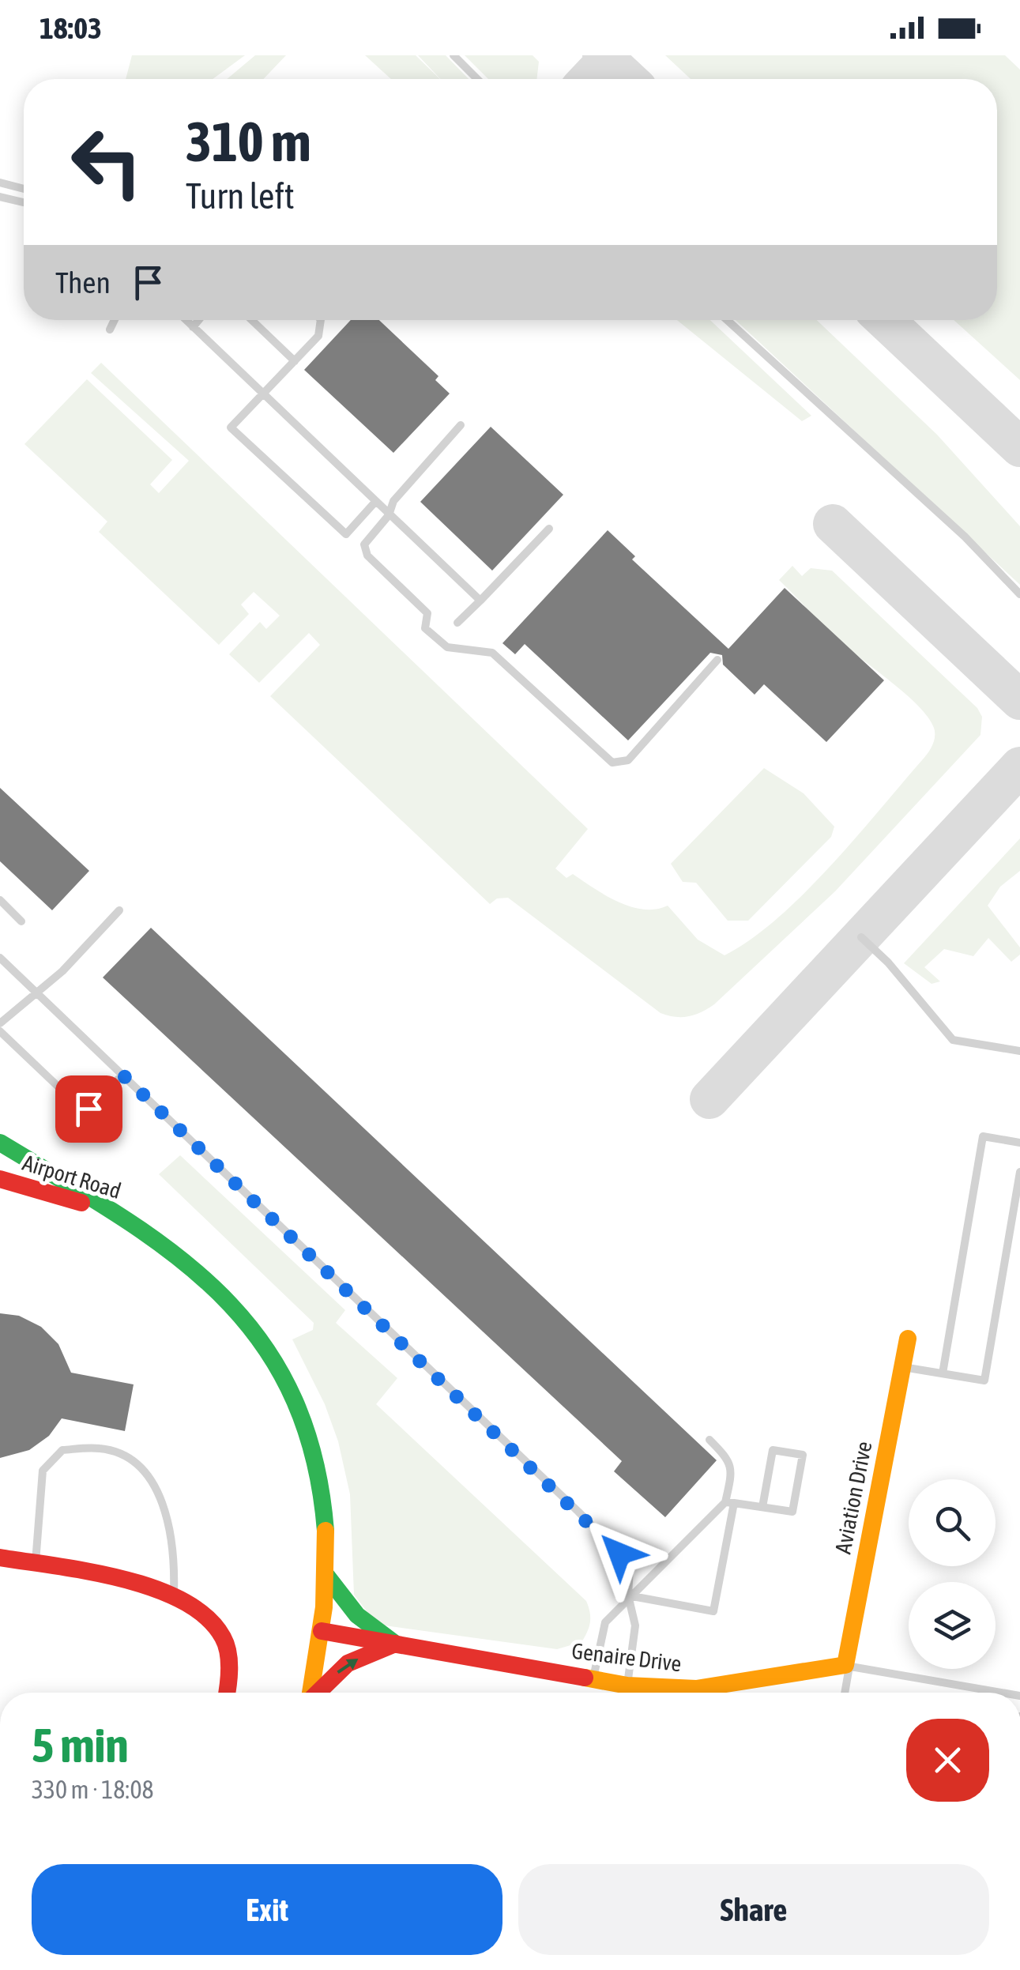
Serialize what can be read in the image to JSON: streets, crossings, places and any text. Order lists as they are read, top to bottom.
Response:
{
  "streets": {
    "street": ["Airport Road", "Aviation Drive", "Genaire Drive"]
  },
  "crossings": [
    ["Aviation Drive", "Genaire Drive"]
  ],
  "page": {
    "status": "18:03",
    "turn": ["310 m", "Turn left"],
    "then": "Then",
    "heading": ["5 min", "330 m · 18:08"],
    "buttons": ["Exit", "Share"]
  }
}
